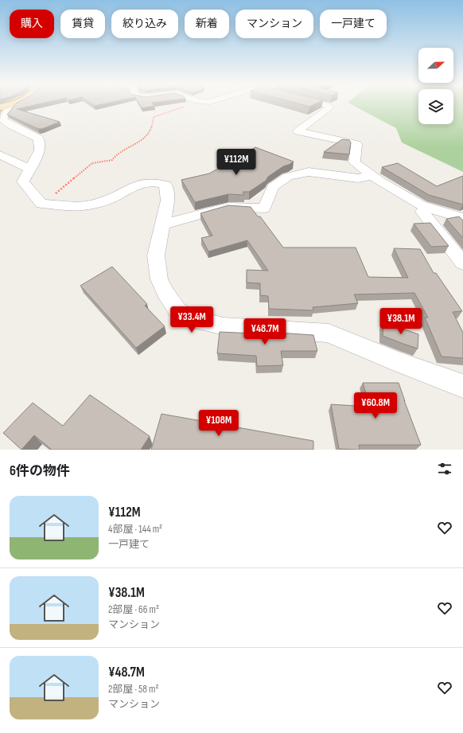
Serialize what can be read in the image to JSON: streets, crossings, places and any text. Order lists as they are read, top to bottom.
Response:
{
  "north": "right",
  "page": {
    "chip": [
      "購入",
      "賃貸",
      "絞り込み",
      "新着",
      "マンション",
      "一戸建て"
    ],
    "price": [
      "¥112M",
      "¥33.4M",
      "¥38.1M",
      "¥48.7M",
      "¥60.8M",
      "¥108M"
    ],
    "heading": "6件の物件",
    "list": [
      {
        "name": "¥112M",
        "note": "4部屋 · 144 m² · 一戸建て"
      },
      {
        "name": "¥38.1M",
        "note": "2部屋 · 66 m² · マンション"
      },
      {
        "name": "¥48.7M",
        "note": "2部屋 · 58 m² · マンション"
      }
    ]
  }
}
